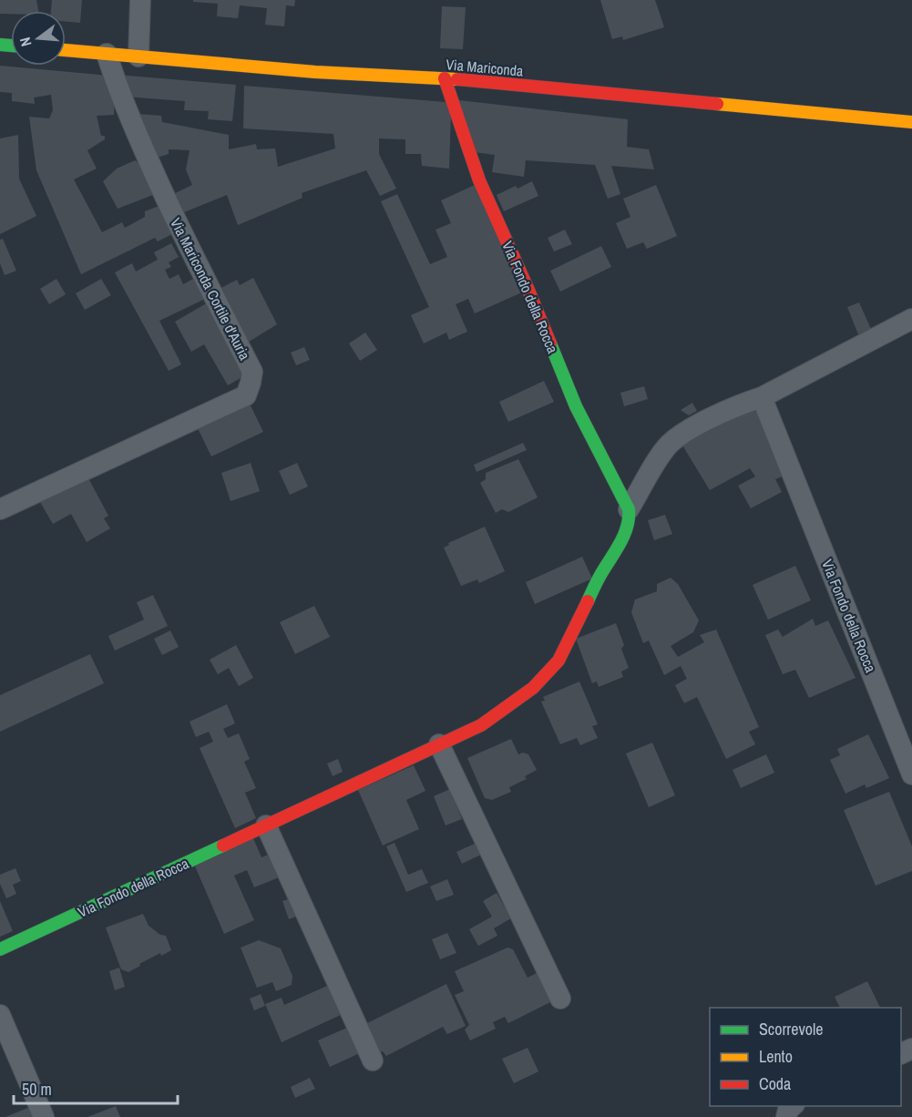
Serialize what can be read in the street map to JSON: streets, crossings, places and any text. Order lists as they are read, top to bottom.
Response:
{
  "streets": {
    "street": ["Via Mariconda", "Via Mariconda Cortile d'Auria", "Via Fondo della Rocca"]
  },
  "crossings": [
    ["Via Mariconda", "Via Mariconda Cortile d'Auria"],
    ["Via Mariconda", "Via Fondo della Rocca"]
  ],
  "legend": ["Scorrevole", "Lento", "Coda"],
  "scale_bar": "50 m",
  "north": "left"
}
